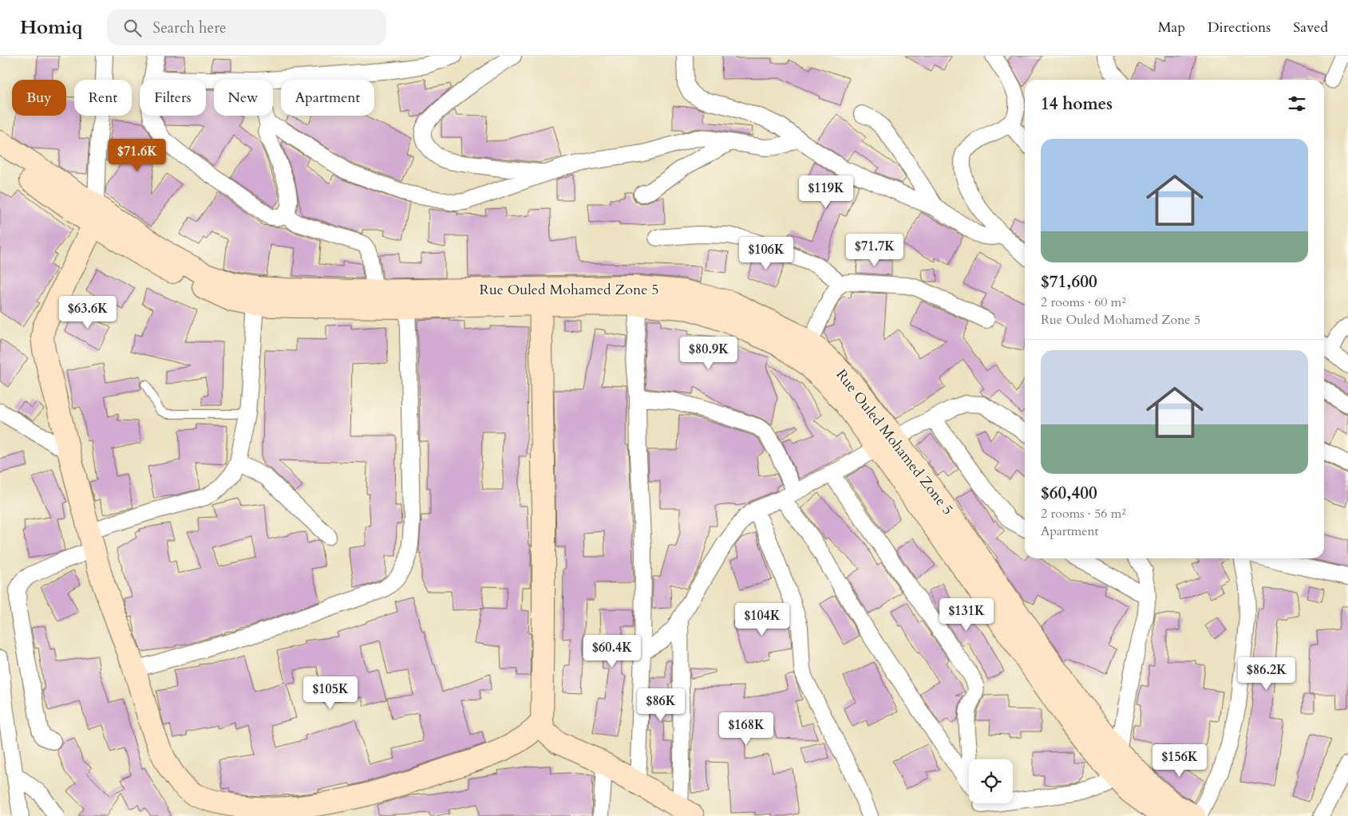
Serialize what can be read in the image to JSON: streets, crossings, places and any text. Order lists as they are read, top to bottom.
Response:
{
  "streets": {
    "street": ["Rue Ouled Mohamed Zone 5"]
  },
  "page": {
    "header": "Homiq",
    "search": "Search here",
    "nav": ["Map", "Directions", "Saved"],
    "chip": [
      "Buy",
      "Rent",
      "Filters",
      "New",
      "Apartment"
    ],
    "heading": "14 homes",
    "list": [
      {
        "name": "$71,600",
        "note": "2 rooms · 60 m² · Rue Ouled Mohamed Zone 5"
      },
      {
        "name": "$60,400",
        "note": "2 rooms · 56 m² · Apartment"
      }
    ],
    "price": [
      "$71.6K",
      "$119K",
      "$71.7K",
      "$106K",
      "$63.6K",
      "$80.9K",
      "$131K",
      "$104K",
      "$60.4K",
      "$86.2K",
      "$105K",
      "$86K",
      "$168K",
      "$156K"
    ]
  }
}
